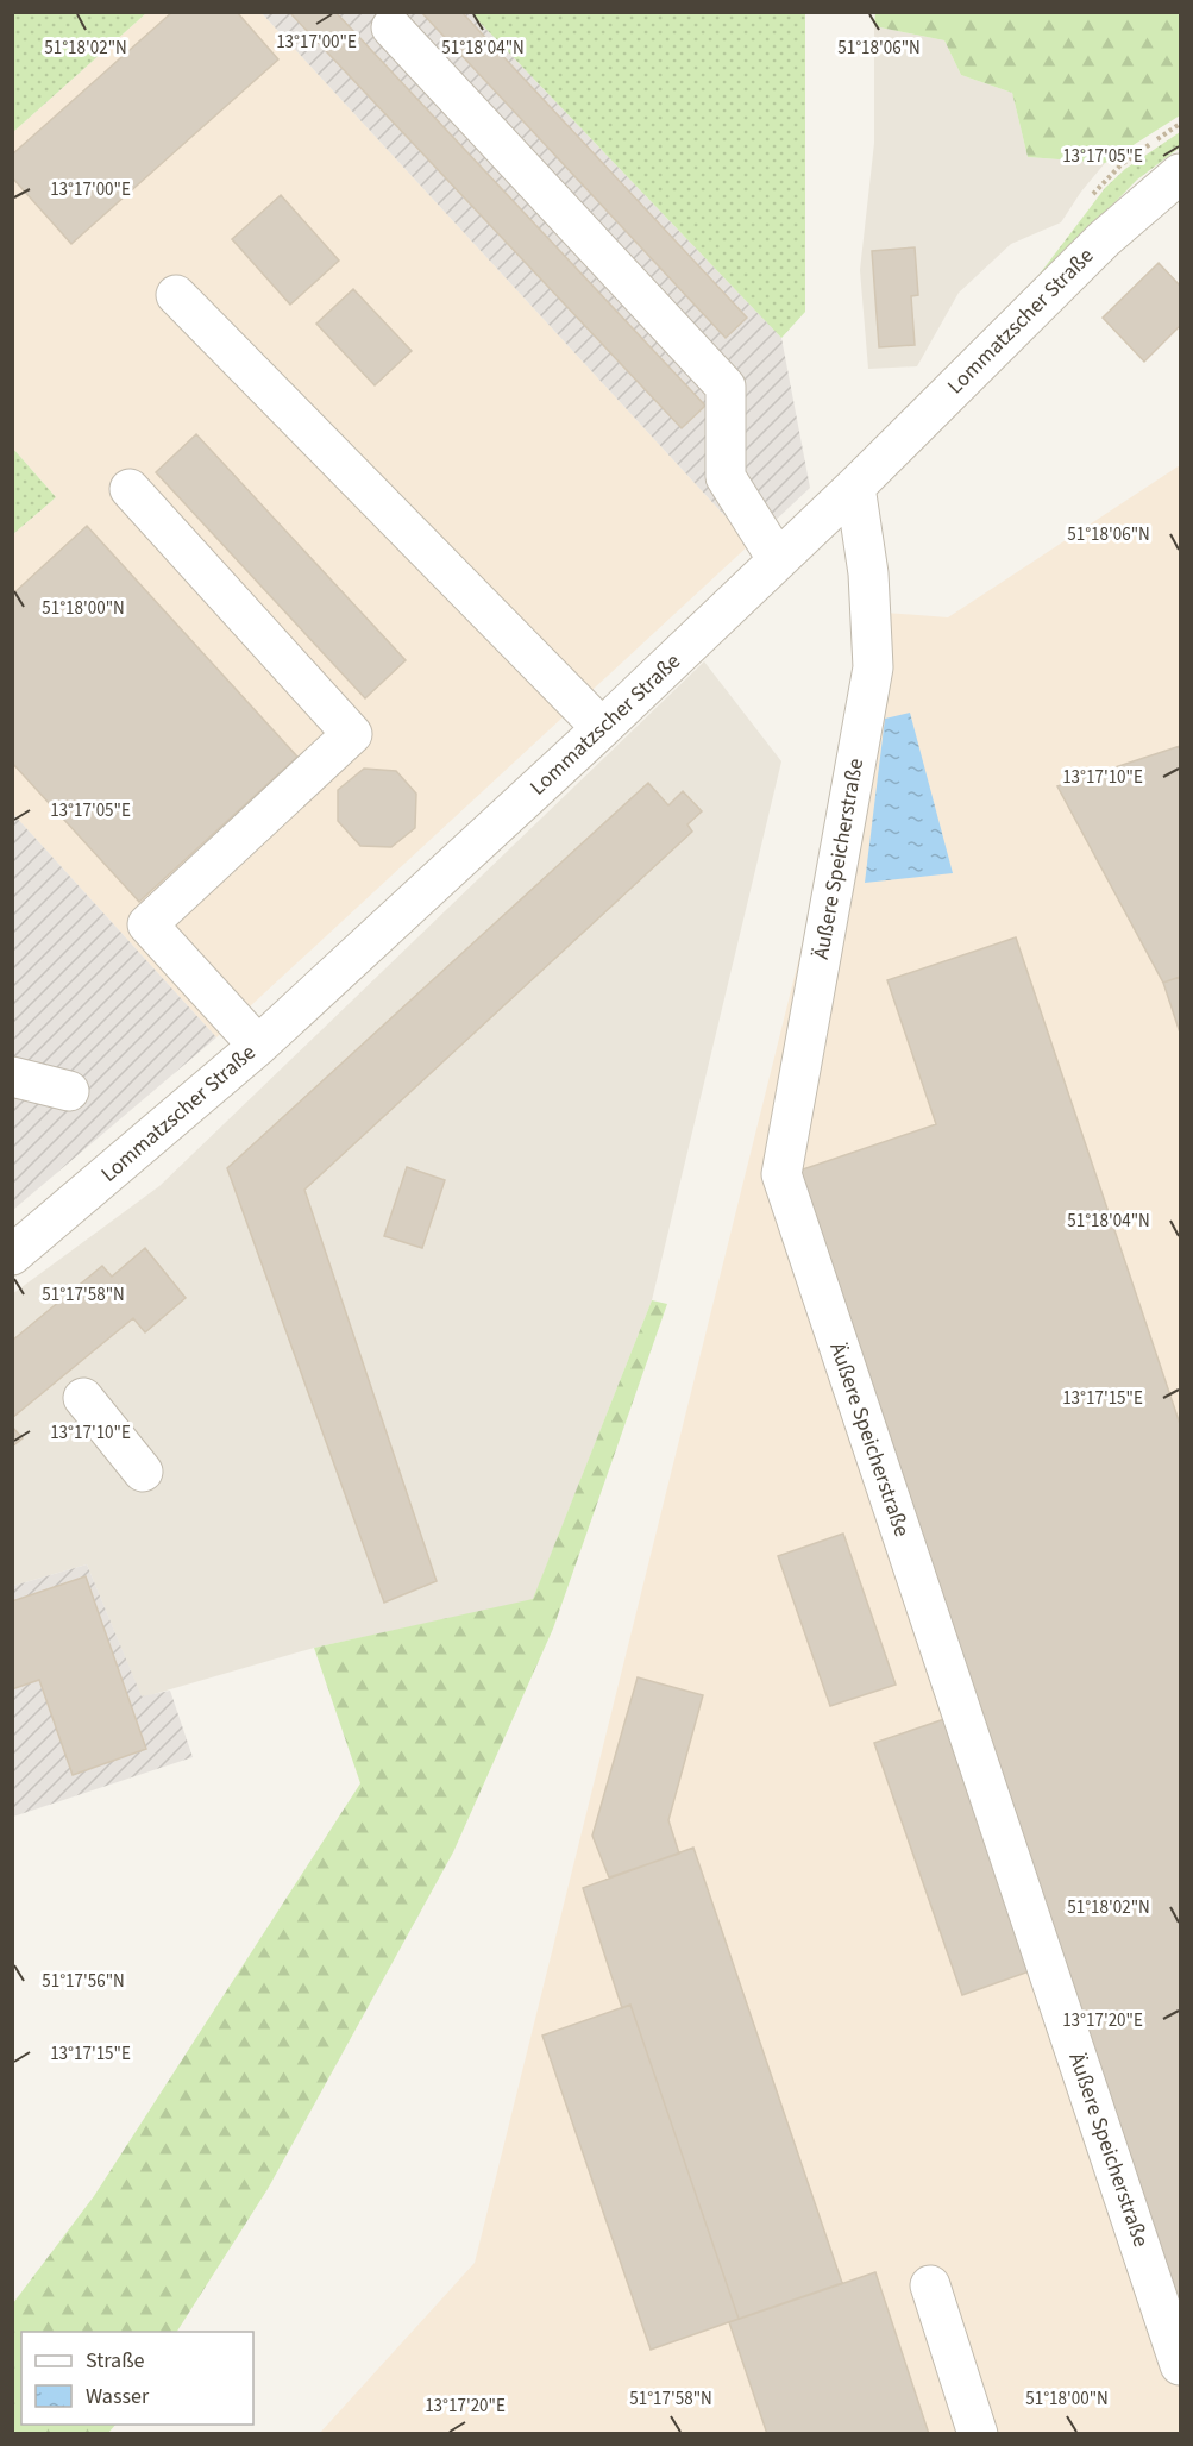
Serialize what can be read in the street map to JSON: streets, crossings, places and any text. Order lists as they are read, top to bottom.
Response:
{
  "streets": {
    "street": ["Lommatzscher Straße", "Äußere Speicherstraße"]
  },
  "crossings": [
    ["Lommatzscher Straße", "Äußere Speicherstraße"]
  ],
  "legend": ["Straße", "Wasser"],
  "coordinates": [
    "13°17'00\"E",
    "51°18'02\"N",
    "51°18'04\"N",
    "51°18'06\"N",
    "13°17'05\"E",
    "51°18'00\"N",
    "13°17'10\"E",
    "51°17'58\"N",
    "13°17'15\"E",
    "51°17'56\"N",
    "13°17'20\"E"
  ]
}
